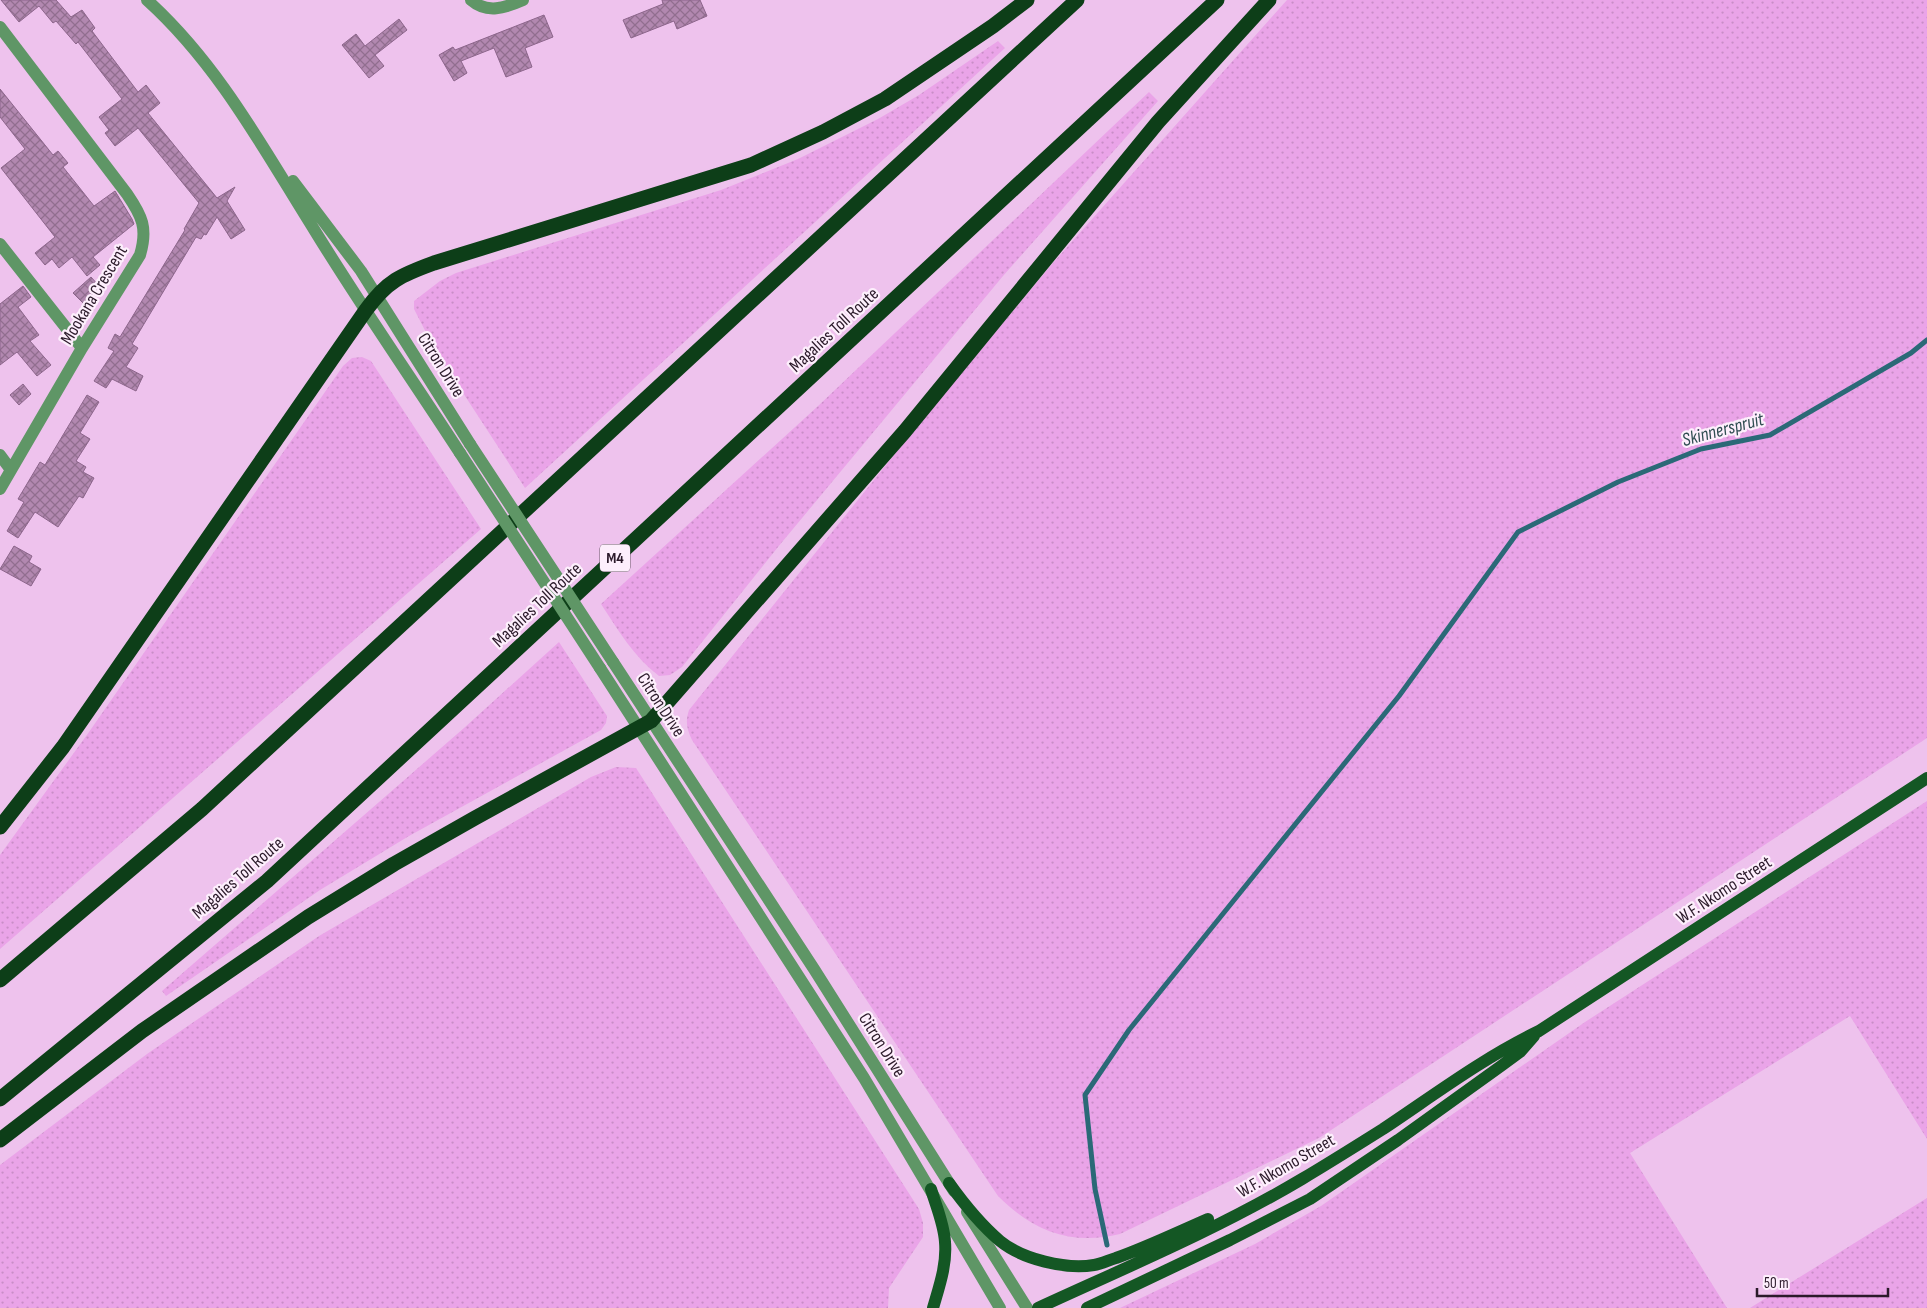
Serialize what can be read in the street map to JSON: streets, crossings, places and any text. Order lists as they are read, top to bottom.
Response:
{
  "streets": {
    "highway": ["Magalies Toll Route", "M4"],
    "main road": ["W.F. Nkomo Street"],
    "street": ["Mookana Crescent", "Citron Drive"]
  },
  "water": ["Skinnerspruit"],
  "scale_bar": "50 m"
}
